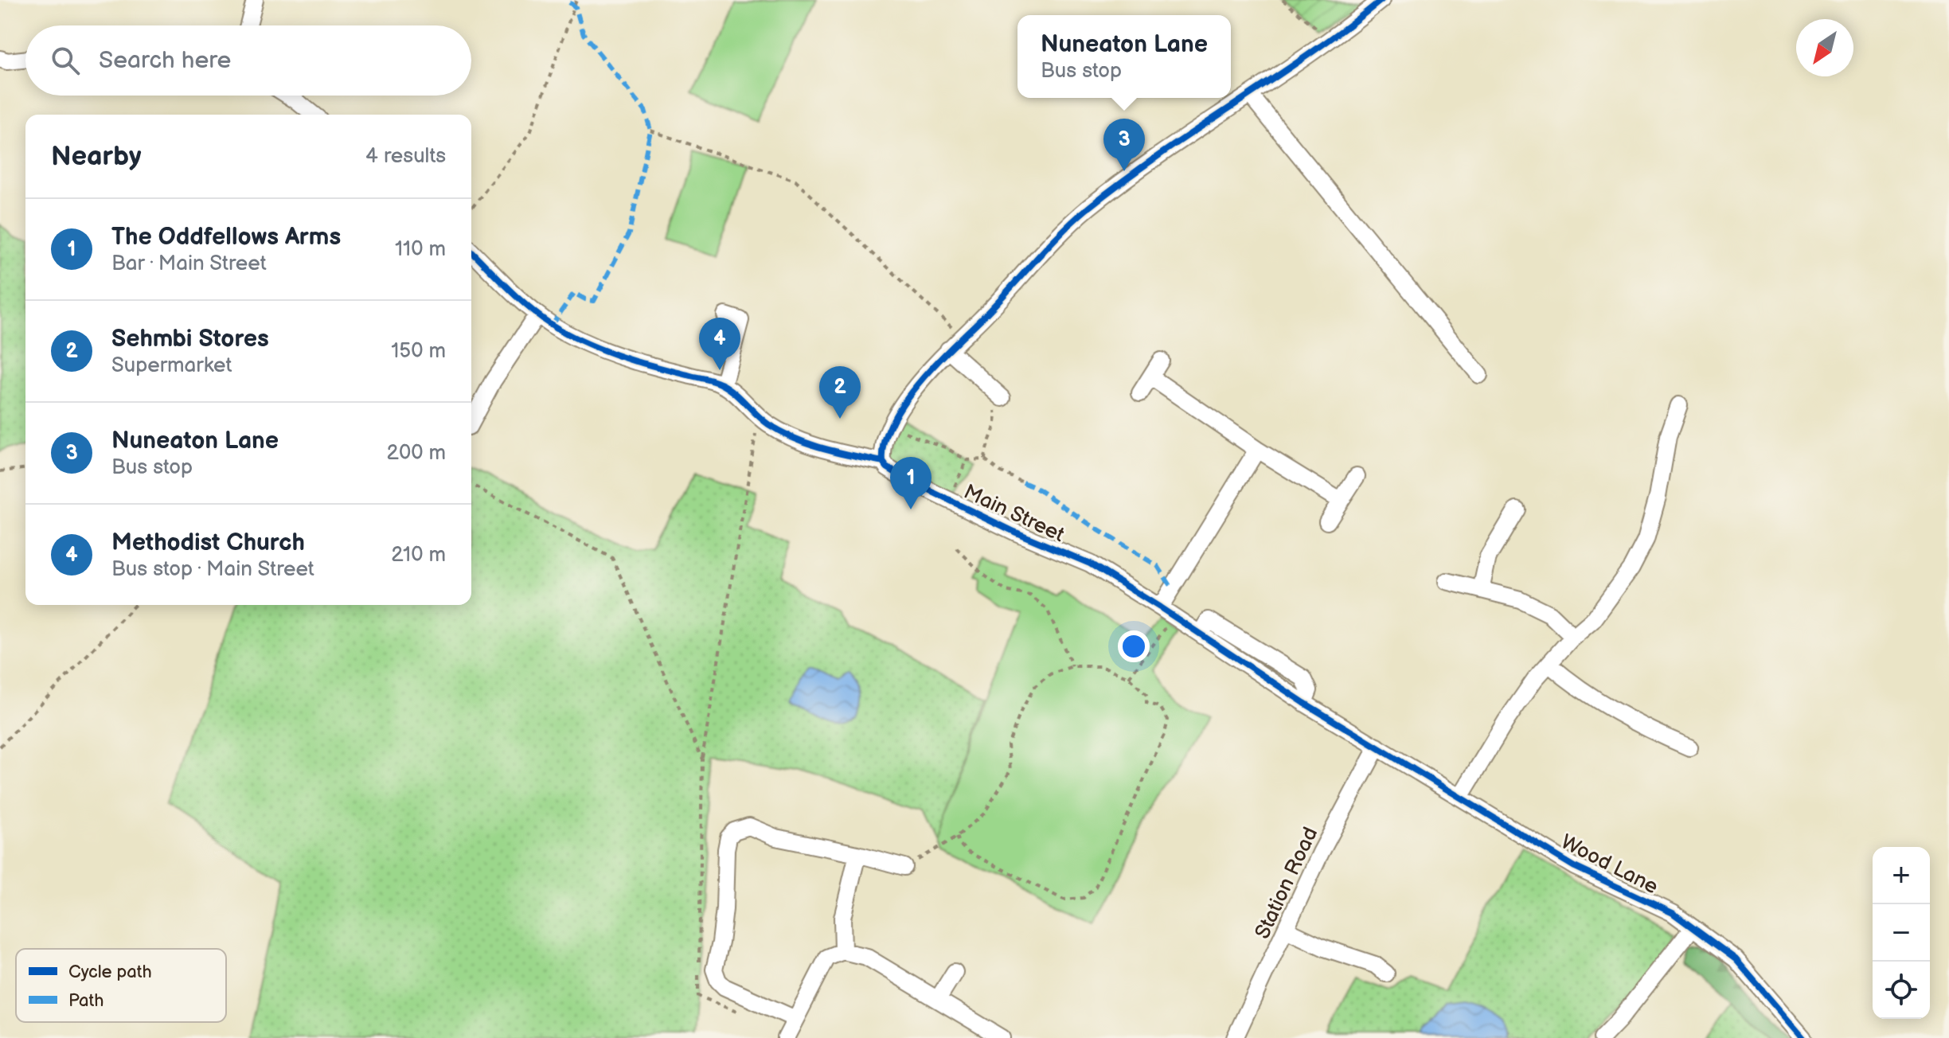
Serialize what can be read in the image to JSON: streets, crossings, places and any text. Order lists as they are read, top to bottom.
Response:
{
  "streets": {
    "street": ["Main Street", "Wood Lane", "Station Road"]
  },
  "crossings": [
    ["Main Street", "Wood Lane"],
    ["Main Street", "Station Road"],
    ["Wood Lane", "Station Road"]
  ],
  "legend": ["Cycle path", "Path"],
  "north": "bottom left",
  "page": {
    "popup": ["Nuneaton Lane", "Bus stop"],
    "search": "Search here",
    "heading": ["Nearby", "4 results"],
    "pins": [
      "3",
      "4",
      "2",
      "1"
    ],
    "list": [
      {
        "mark": "1",
        "name": "The Oddfellows Arms",
        "note": "Bar · Main Street",
        "value": "110 m"
      },
      {
        "mark": "2",
        "name": "Sehmbi Stores",
        "note": "Supermarket",
        "value": "150 m"
      },
      {
        "mark": "3",
        "name": "Nuneaton Lane",
        "note": "Bus stop",
        "value": "200 m"
      },
      {
        "mark": "4",
        "name": "Methodist Church",
        "note": "Bus stop · Main Street",
        "value": "210 m"
      }
    ],
    "map_buttons": ["+", "−"]
  }
}
